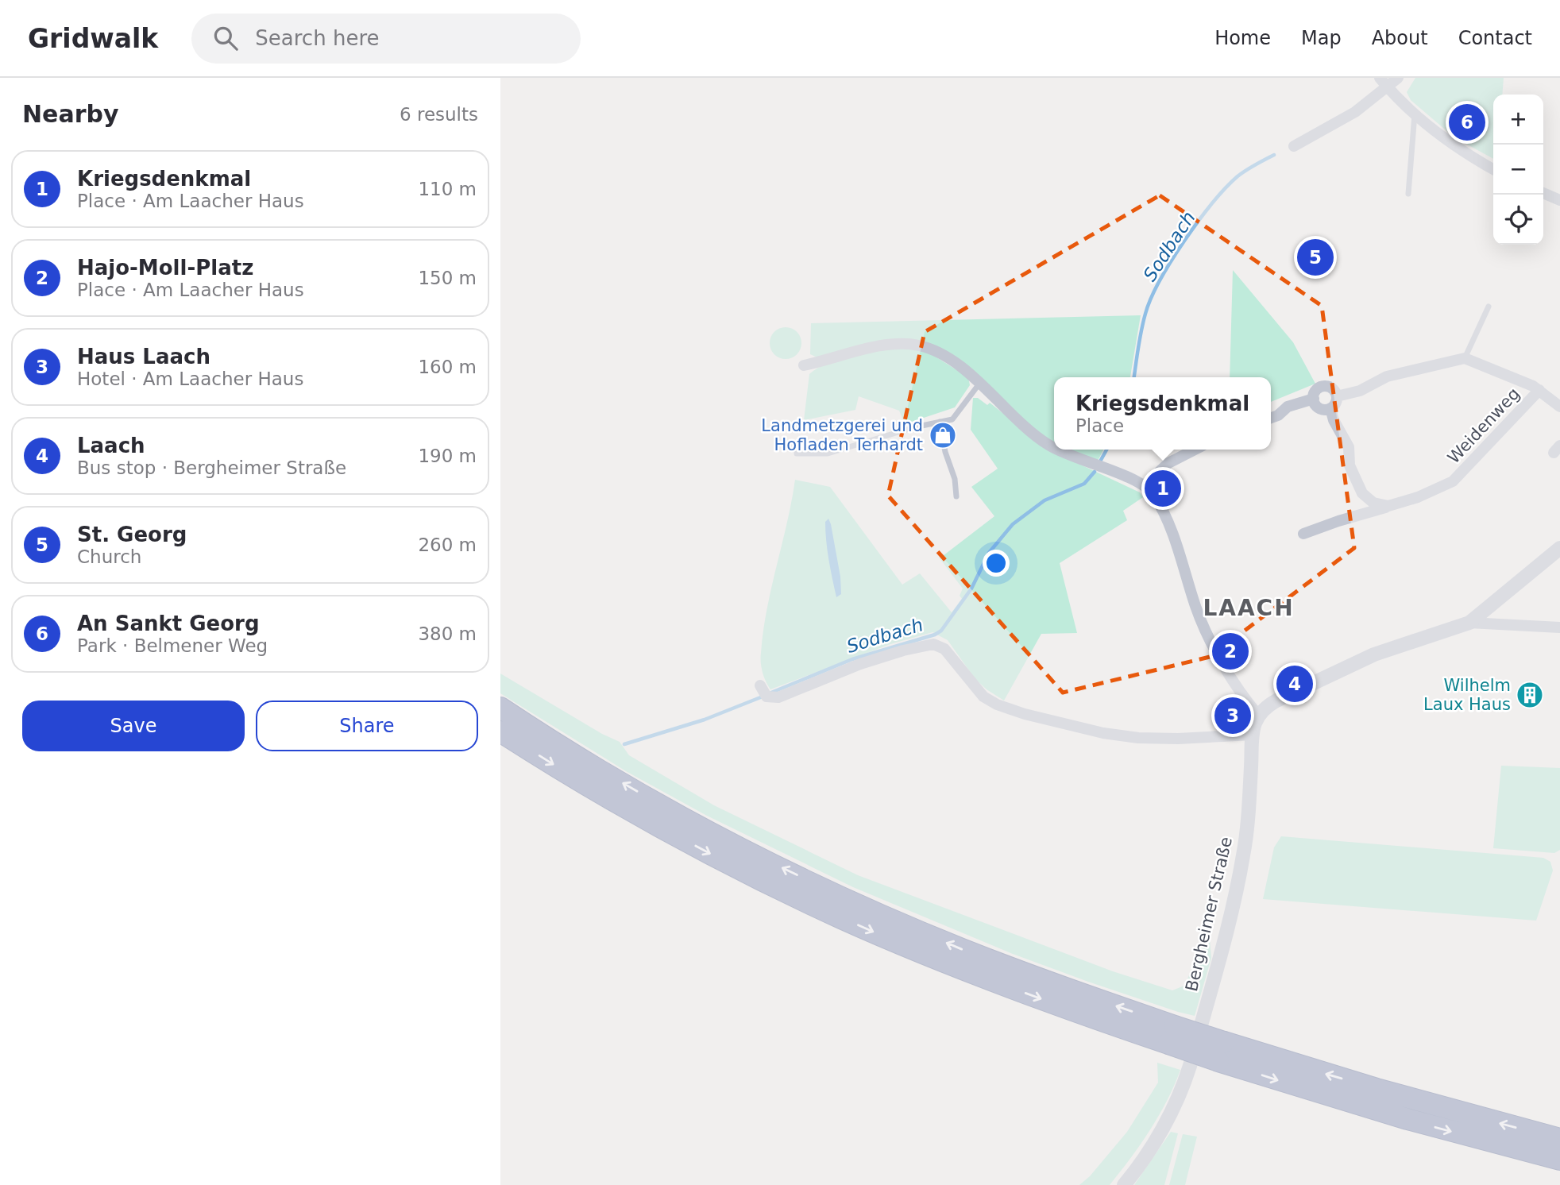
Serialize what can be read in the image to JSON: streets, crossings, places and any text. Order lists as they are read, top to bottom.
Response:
{
  "streets": {
    "street": ["Weidenweg", "Bergheimer Straße"]
  },
  "districts": ["LAACH"],
  "water": ["Sodbach"],
  "places": {
    "shop": ["Landmetzgerei und Hofladen Terhardt"],
    "building": ["Wilhelm Laux Haus"]
  },
  "page": {
    "header": "Gridwalk",
    "search": "Search here",
    "nav": [
      "Home",
      "Map",
      "About",
      "Contact"
    ],
    "heading": ["Nearby", "6 results"],
    "map_buttons": ["+", "−"],
    "pins": [
      "6",
      "5",
      "1",
      "2",
      "4",
      "3"
    ],
    "list": [
      {
        "mark": "1",
        "name": "Kriegsdenkmal",
        "note": "Place · Am Laacher Haus",
        "value": "110 m"
      },
      {
        "mark": "2",
        "name": "Hajo-Moll-Platz",
        "note": "Place · Am Laacher Haus",
        "value": "150 m"
      },
      {
        "mark": "3",
        "name": "Haus Laach",
        "note": "Hotel · Am Laacher Haus",
        "value": "160 m"
      },
      {
        "mark": "4",
        "name": "Laach",
        "note": "Bus stop · Bergheimer Straße",
        "value": "190 m"
      },
      {
        "mark": "5",
        "name": "St. Georg",
        "note": "Church",
        "value": "260 m"
      },
      {
        "mark": "6",
        "name": "An Sankt Georg",
        "note": "Park · Belmener Weg",
        "value": "380 m"
      }
    ],
    "popup": ["Kriegsdenkmal", "Place"],
    "buttons": ["Save", "Share"]
  }
}
